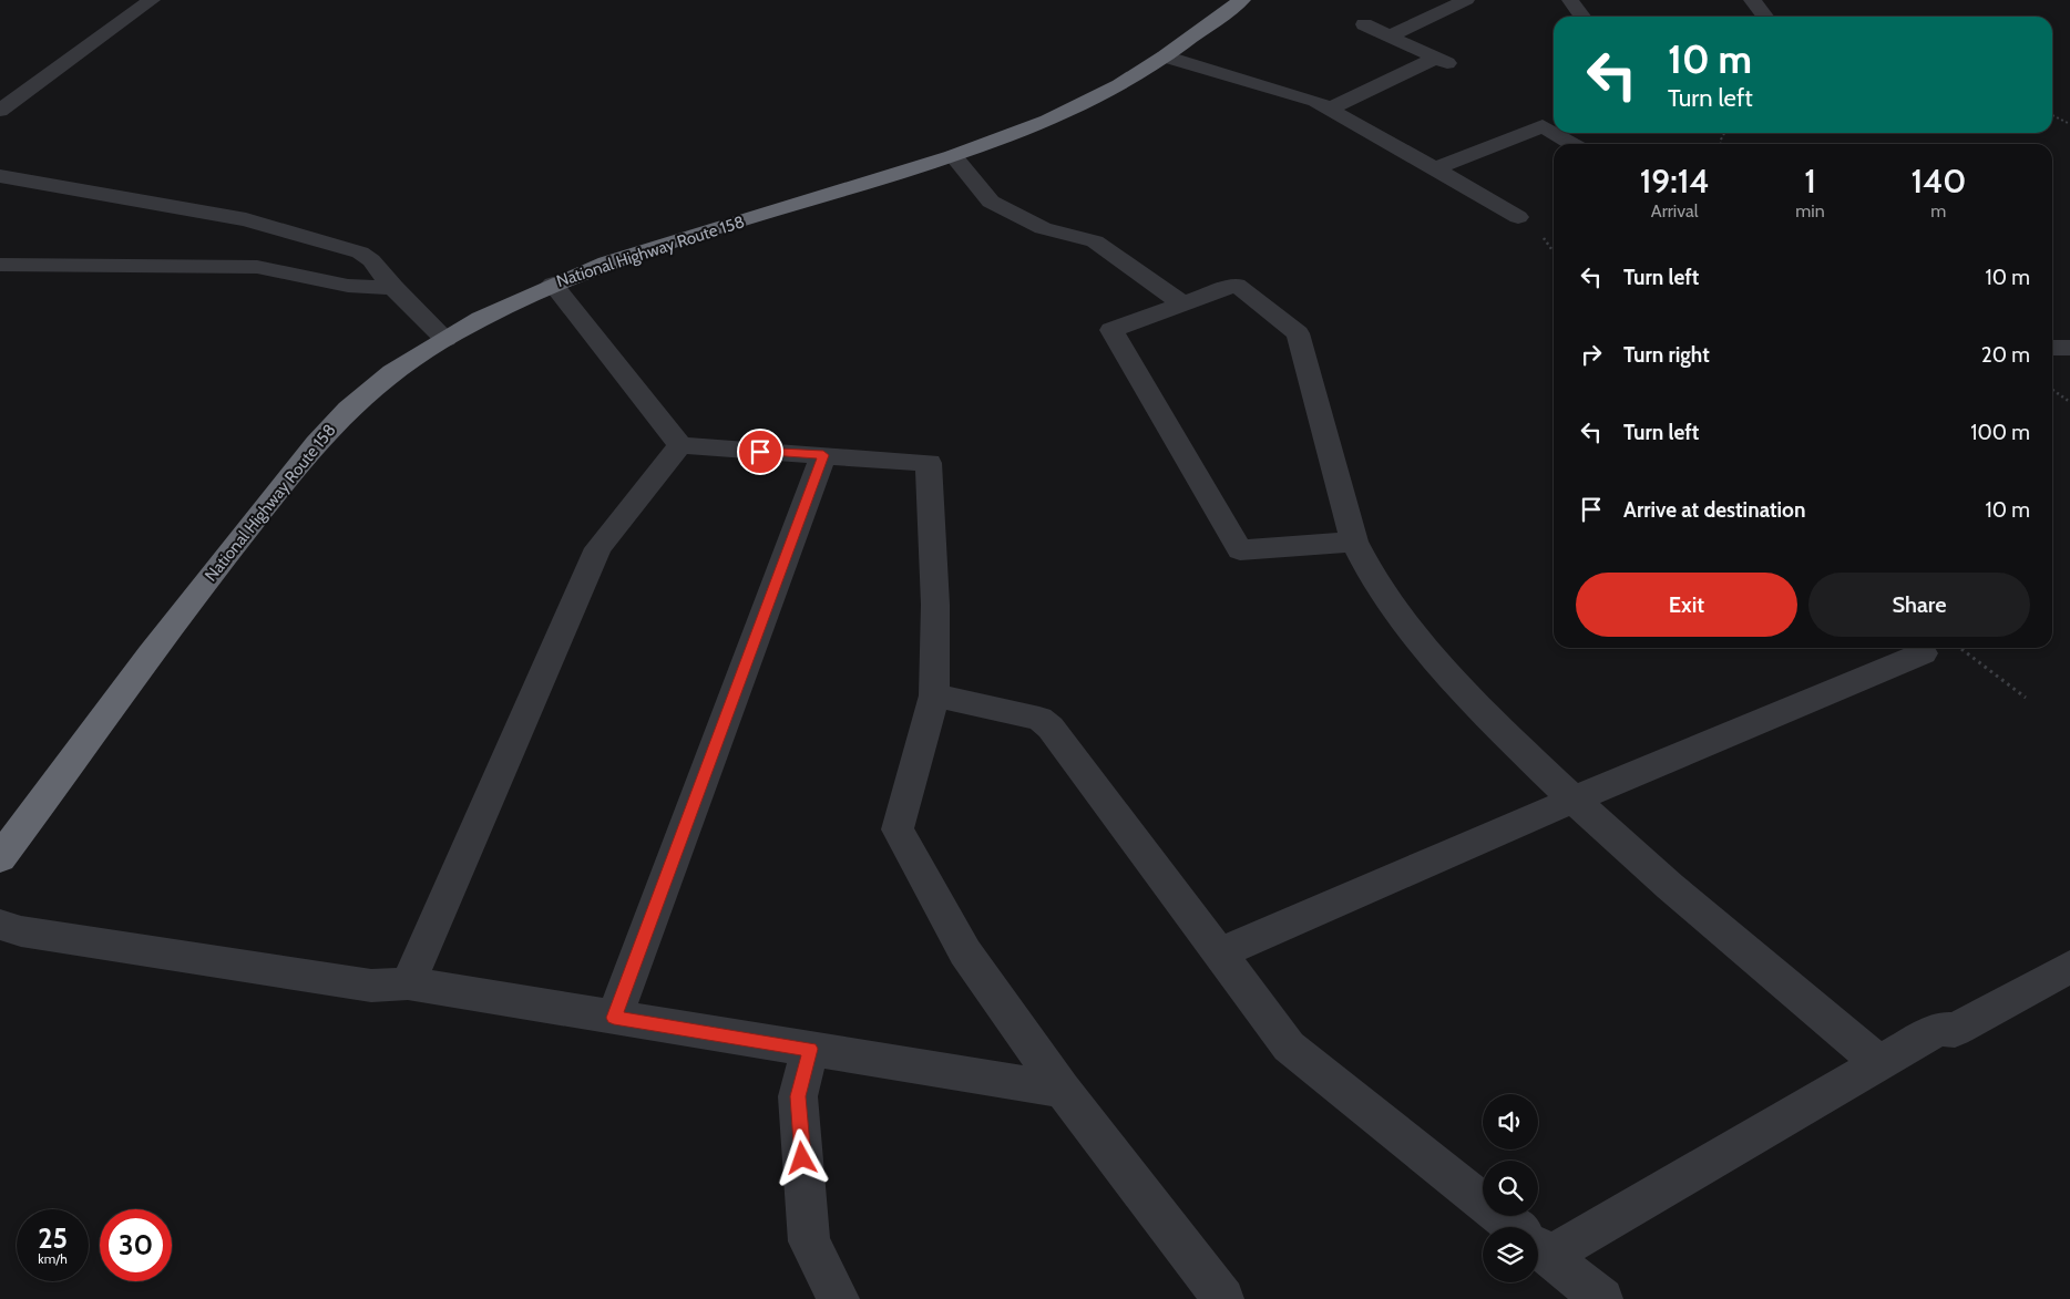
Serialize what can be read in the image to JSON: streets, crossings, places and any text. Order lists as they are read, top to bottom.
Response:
{
  "streets": {
    "highway": ["National Highway Route 158"]
  },
  "page": {
    "turn": ["10 m", "Turn left"],
    "eta": [
      "19:14",
      "Arrival",
      "1",
      "min",
      "140",
      "m"
    ],
    "list": [
      {
        "name": "Turn left",
        "value": "10 m"
      },
      {
        "name": "Turn right",
        "value": "20 m"
      },
      {
        "name": "Turn left",
        "value": "100 m"
      },
      {
        "name": "Arrive at destination",
        "value": "10 m"
      }
    ],
    "buttons": ["Exit", "Share"],
    "speed": "25 km/h",
    "limit": "30"
  }
}
